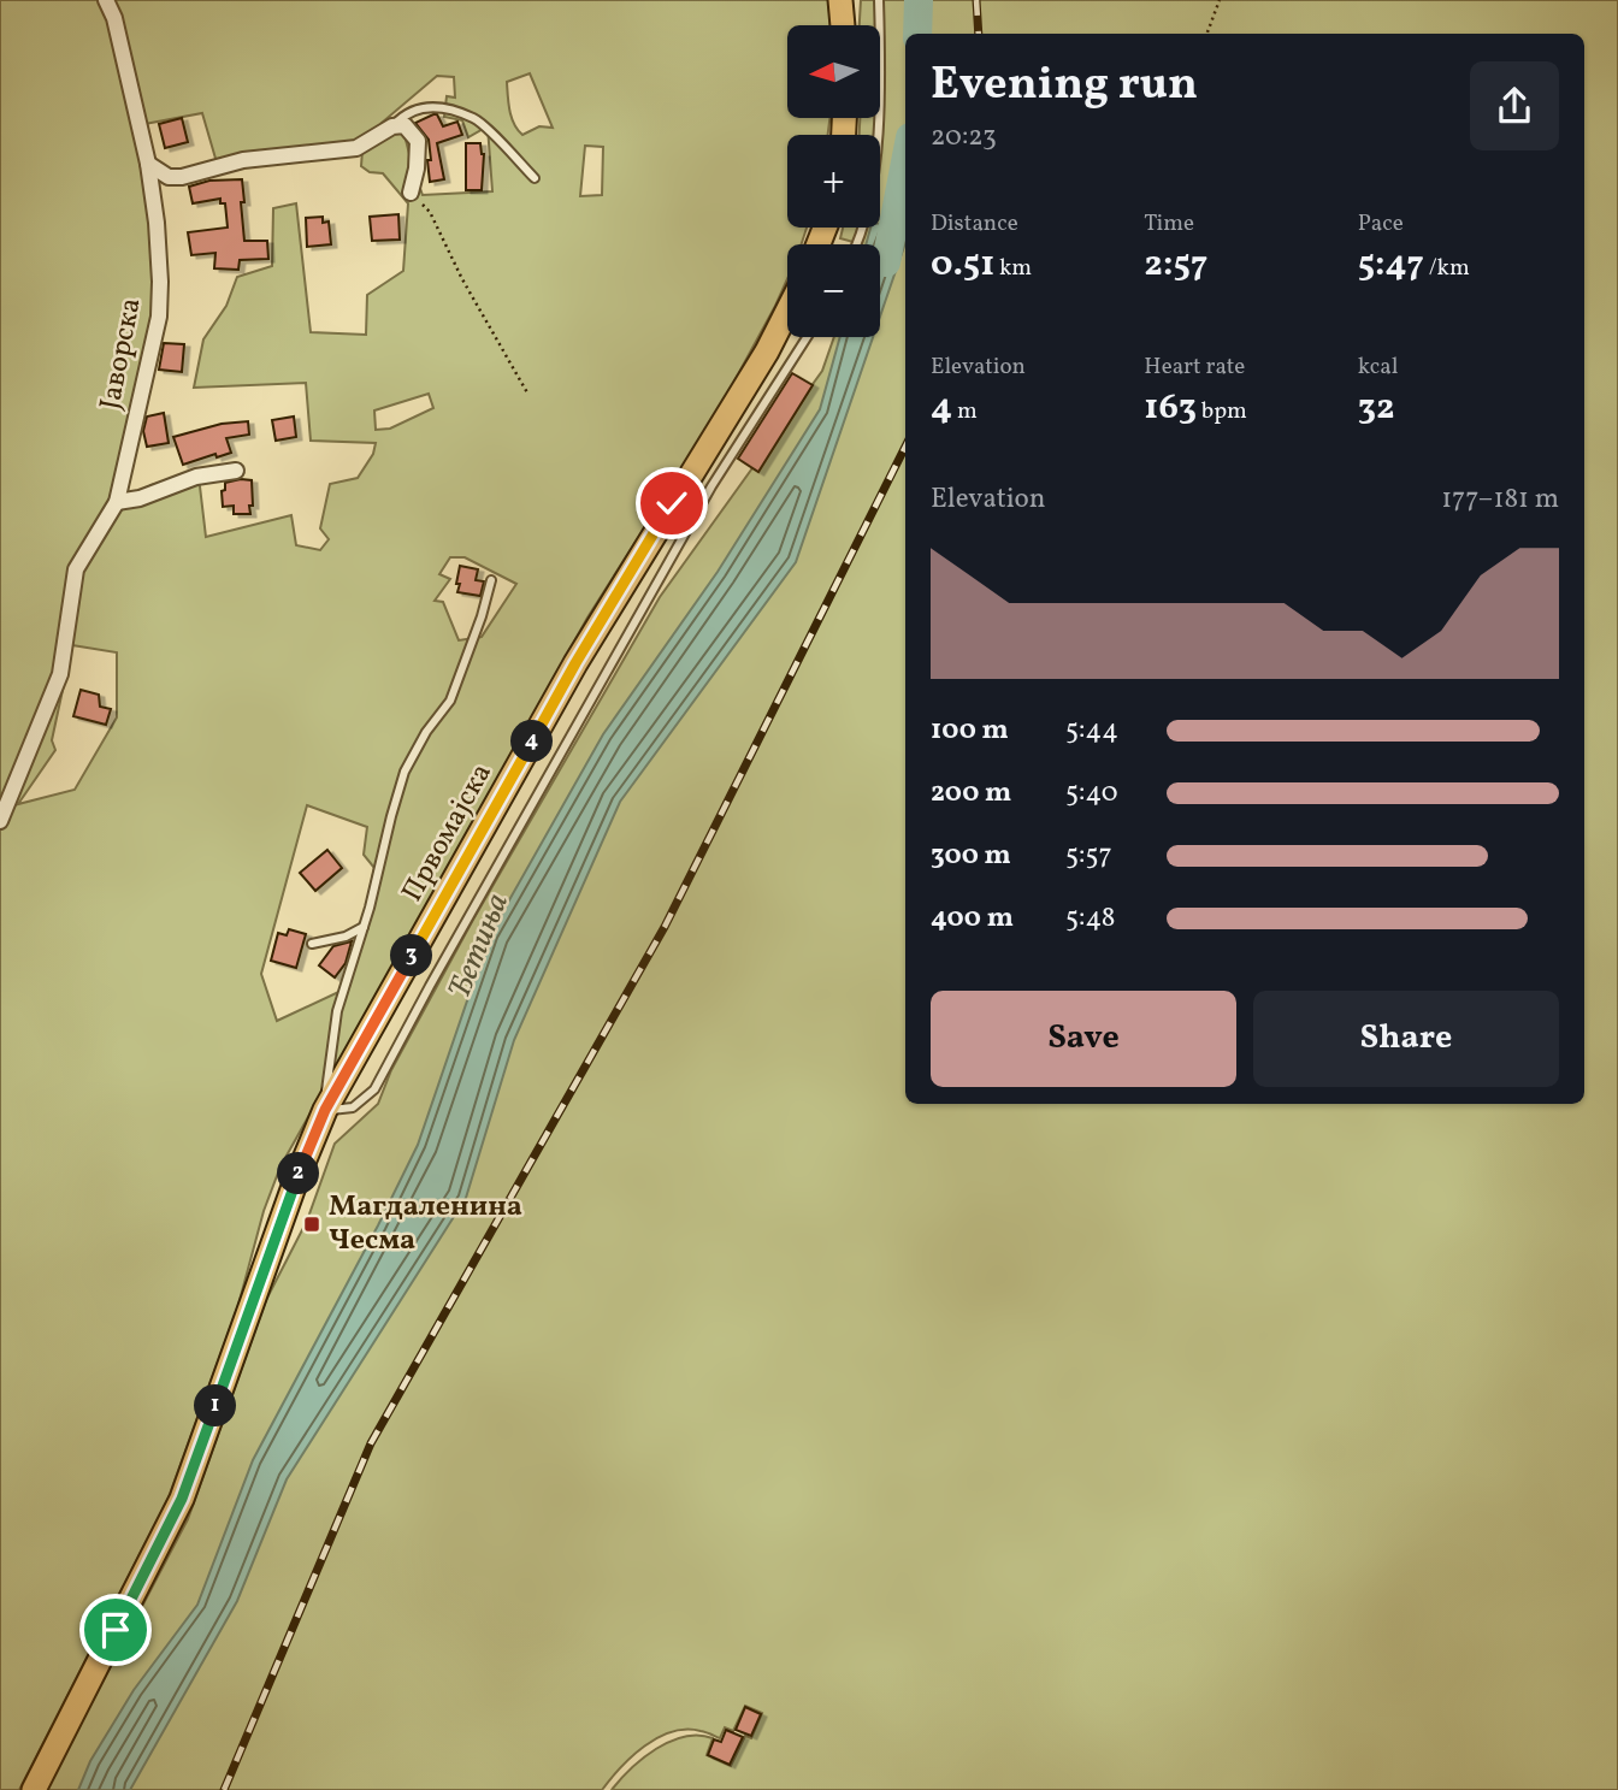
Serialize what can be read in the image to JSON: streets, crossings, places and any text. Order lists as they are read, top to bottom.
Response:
{
  "streets": {
    "main road": ["Првомајска"],
    "street": ["Јаворска"]
  },
  "water": ["Ђетиња"],
  "places": {
    "transit": ["Магдаленина Чесма"]
  },
  "north": "left",
  "page": {
    "map_buttons": ["+", "−"],
    "heading": ["Evening run", "20:23"],
    "stats": [
      ["Distance", "0.51 km"],
      ["Time", "2:57"],
      ["Pace", "5:47 /km"],
      ["Elevation", "4 m"],
      ["Heart rate", "163 bpm"],
      ["kcal", "32"]
    ],
    "chart": ["Elevation", "177–181 m"],
    "list": [
      {
        "name": "100 m",
        "note": "5:44"
      },
      {
        "name": "200 m",
        "note": "5:40"
      },
      {
        "name": "300 m",
        "note": "5:57"
      },
      {
        "name": "400 m",
        "note": "5:48"
      }
    ],
    "pins": [
      "4",
      "3",
      "2",
      "1"
    ],
    "buttons": ["Save", "Share"]
  }
}
